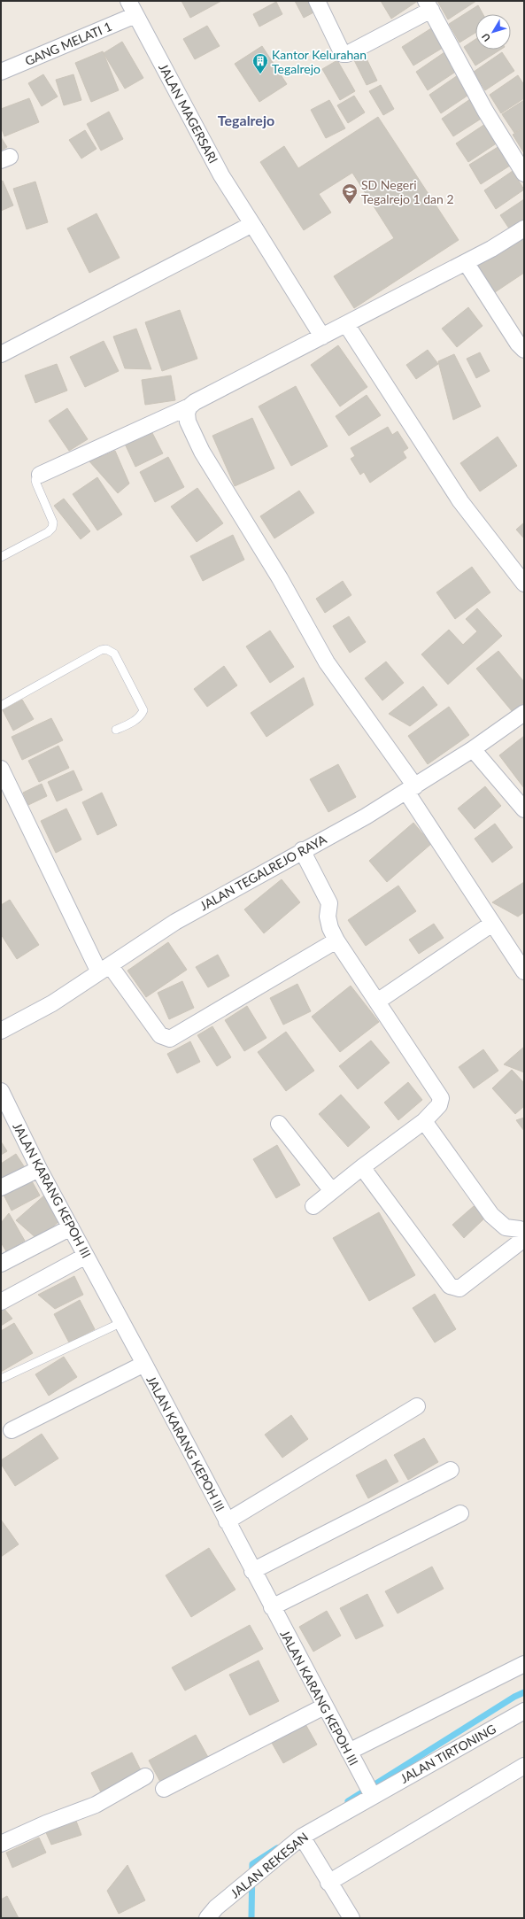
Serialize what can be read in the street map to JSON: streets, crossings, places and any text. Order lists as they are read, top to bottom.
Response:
{
  "streets": {
    "street": [
      "GANG MELATI 1",
      "JALAN MAGERSARI",
      "JALAN TEGALREJO RAYA",
      "JALAN KARANG KEPOH III",
      "JALAN TIRTONING",
      "JALAN REKESAN"
    ]
  },
  "crossings": [
    ["GANG MELATI 1", "JALAN MAGERSARI"],
    ["JALAN KARANG KEPOH III", "JALAN TIRTONING"],
    ["JALAN KARANG KEPOH III", "JALAN REKESAN"],
    ["JALAN TIRTONING", "JALAN REKESAN"]
  ],
  "districts": ["Tegalrejo"],
  "places": {
    "building": ["Kantor Kelurahan Tegalrejo"],
    "school or university": ["SD Negeri Tegalrejo 1 dan 2"]
  },
  "north": "bottom left"
}
